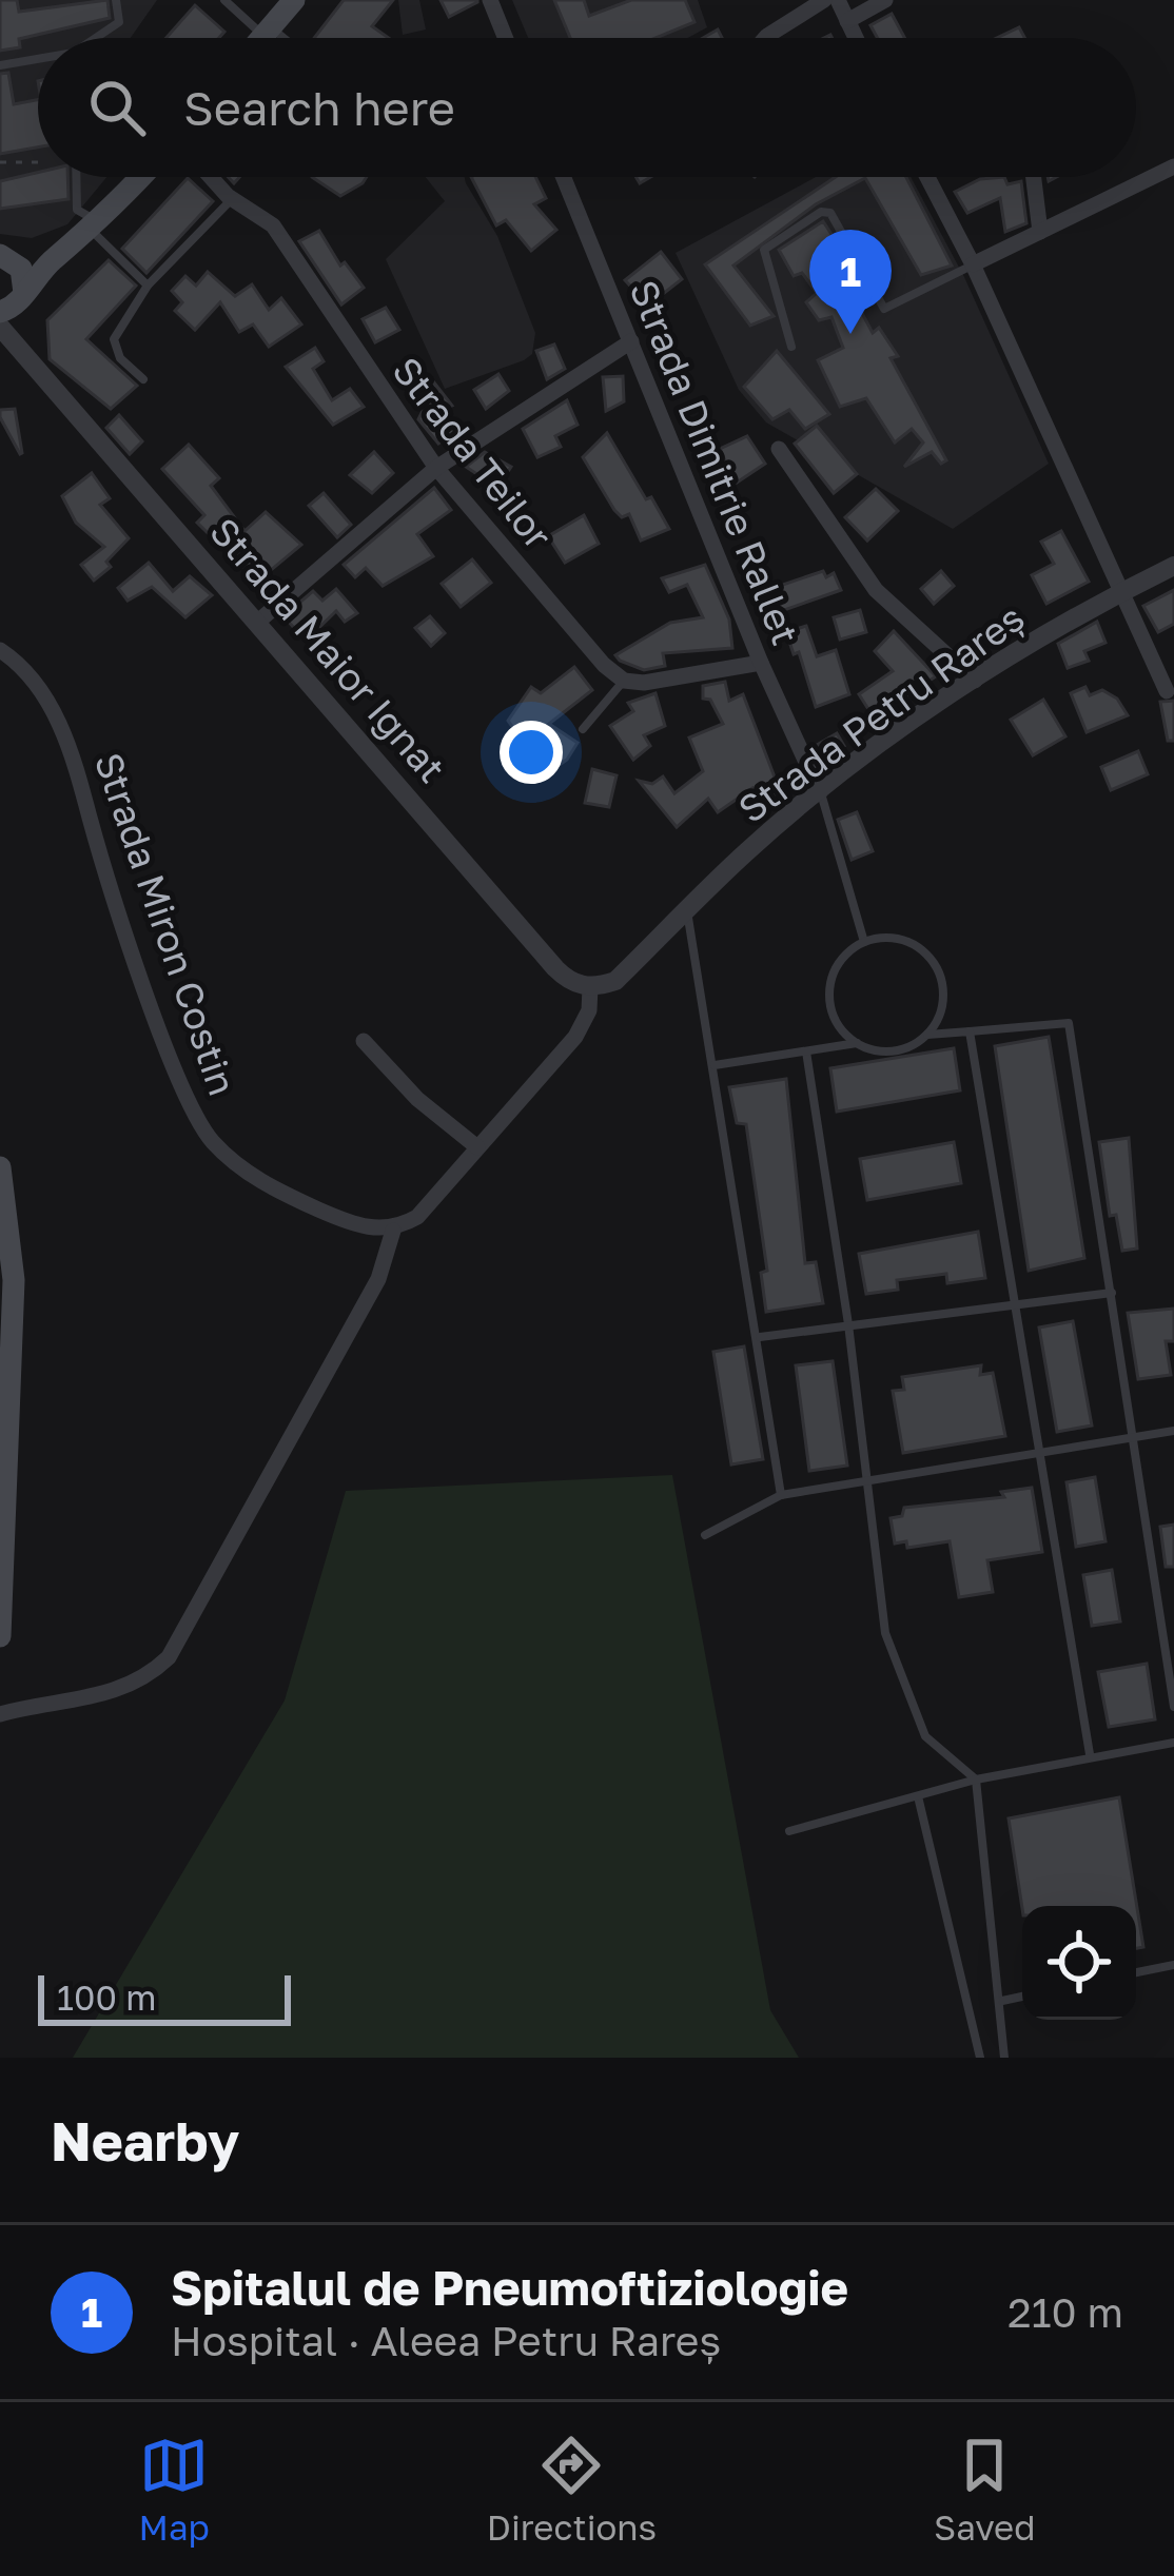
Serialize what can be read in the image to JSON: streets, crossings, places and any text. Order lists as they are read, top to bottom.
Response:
{
  "streets": {
    "street": [
      "Strada Teilor",
      "Strada Dimitrie Rallet",
      "Strada Maior Ignat",
      "Strada Petru Rareș",
      "Strada Miron Costin"
    ]
  },
  "crossings": [
    ["Strada Dimitrie Rallet", "Strada Petru Rareș"],
    ["Strada Maior Ignat", "Strada Petru Rareș"]
  ],
  "scale_bar": "100 m",
  "page": {
    "search": "Search here",
    "pins": "1",
    "scale": "100 m",
    "heading": "Nearby",
    "list": [
      {
        "mark": "1",
        "name": "Spitalul de Pneumoftiziologie",
        "note": "Hospital · Aleea Petru Rareș",
        "value": "210 m"
      }
    ],
    "nav": ["Map", "Directions", "Saved"]
  }
}
